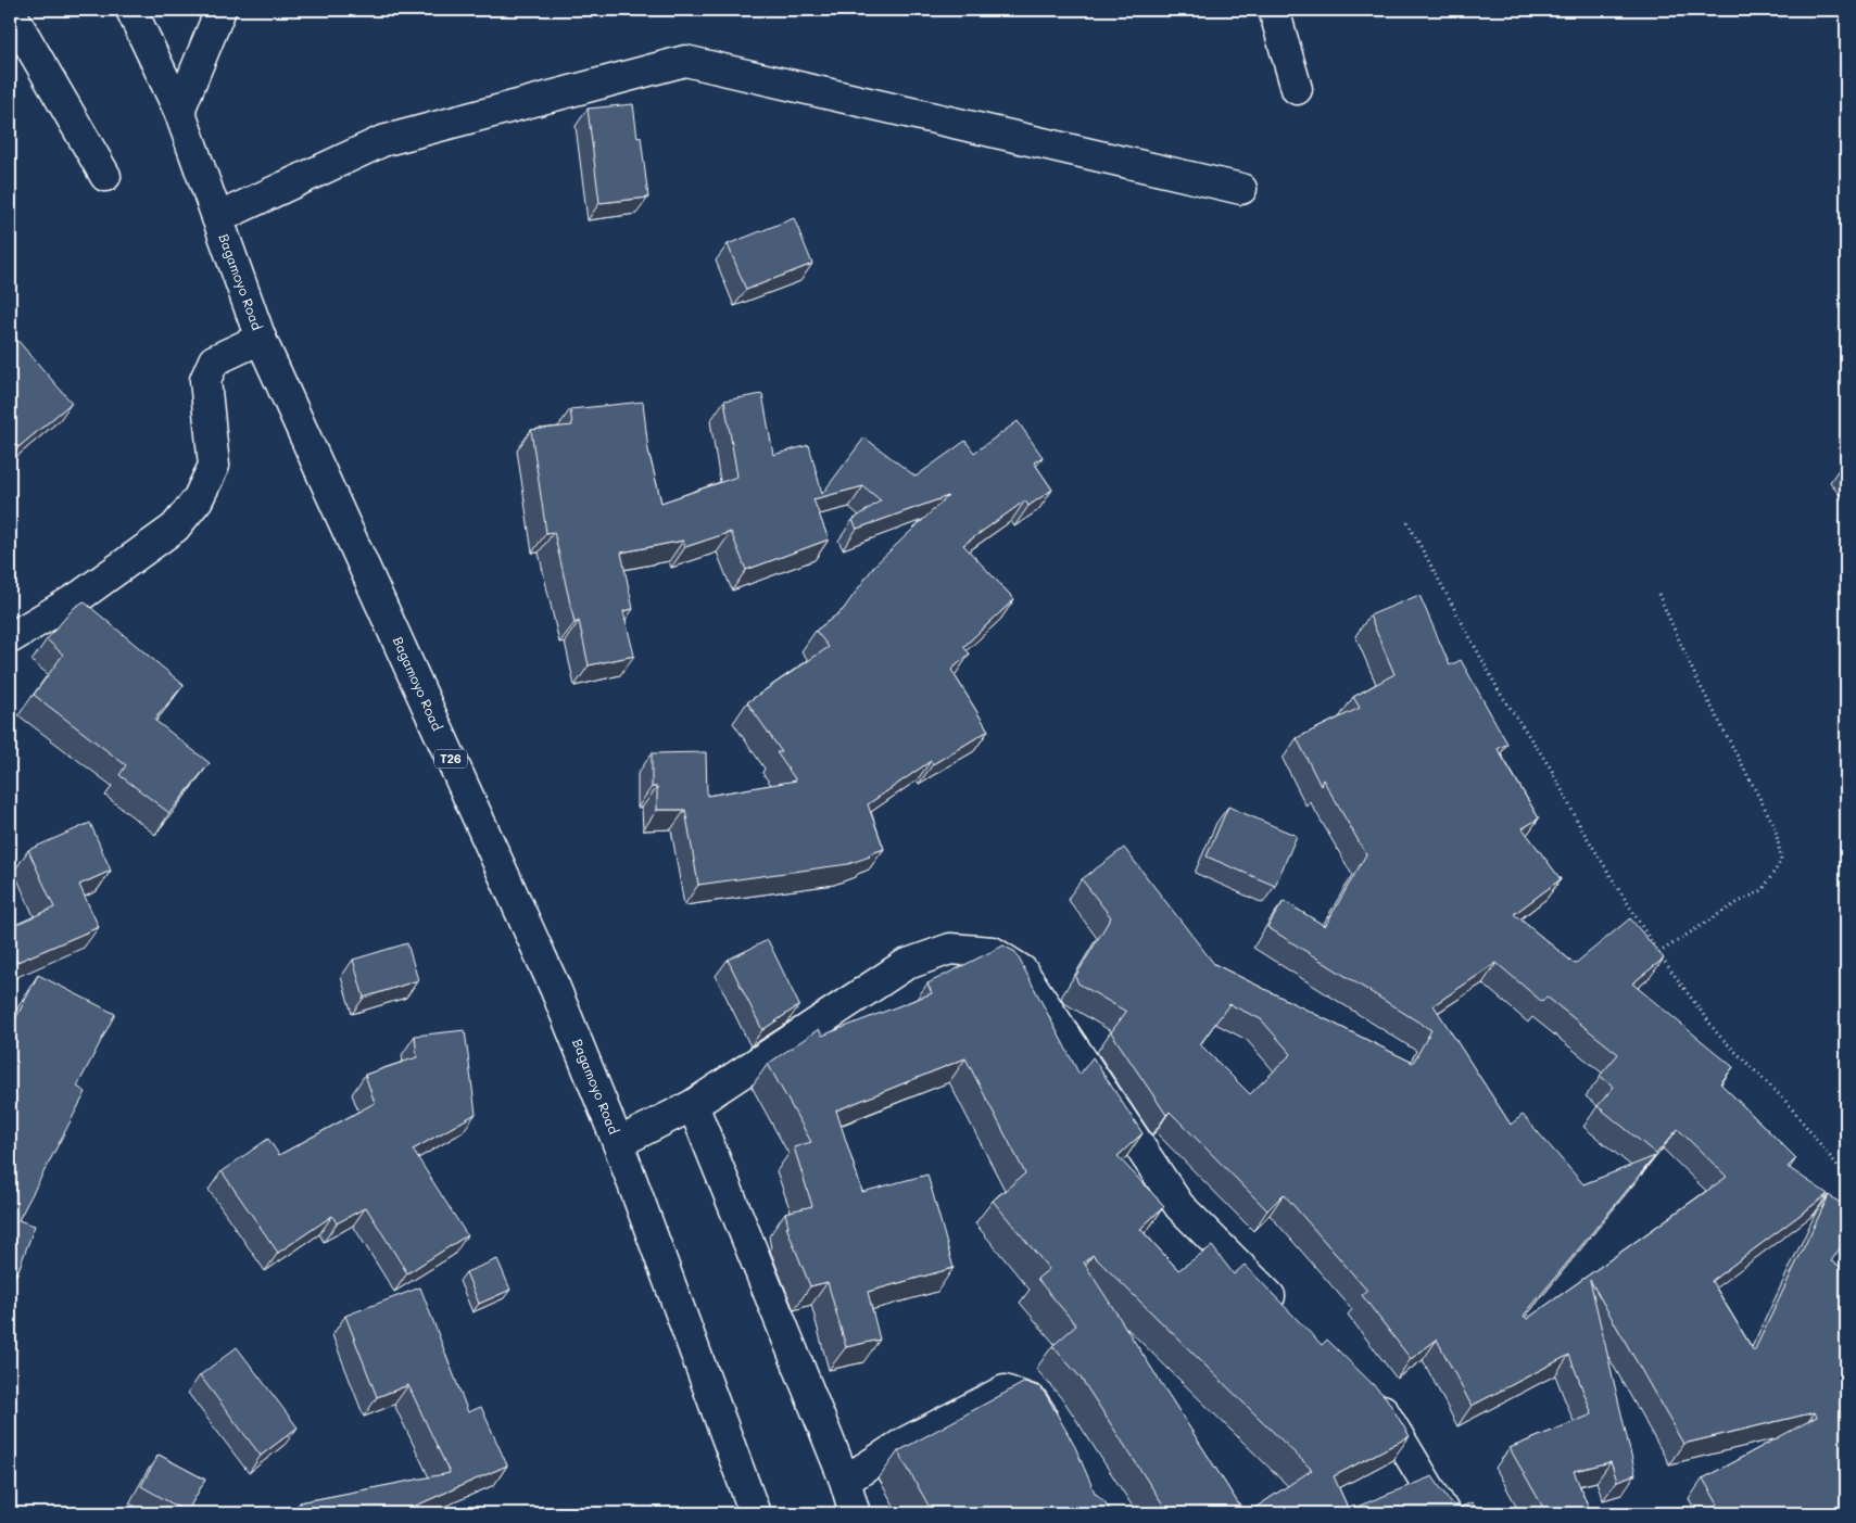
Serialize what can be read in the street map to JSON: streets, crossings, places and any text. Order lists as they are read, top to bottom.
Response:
{
  "streets": {
    "main road": ["Bagamoyo Road", "T26"]
  }
}
